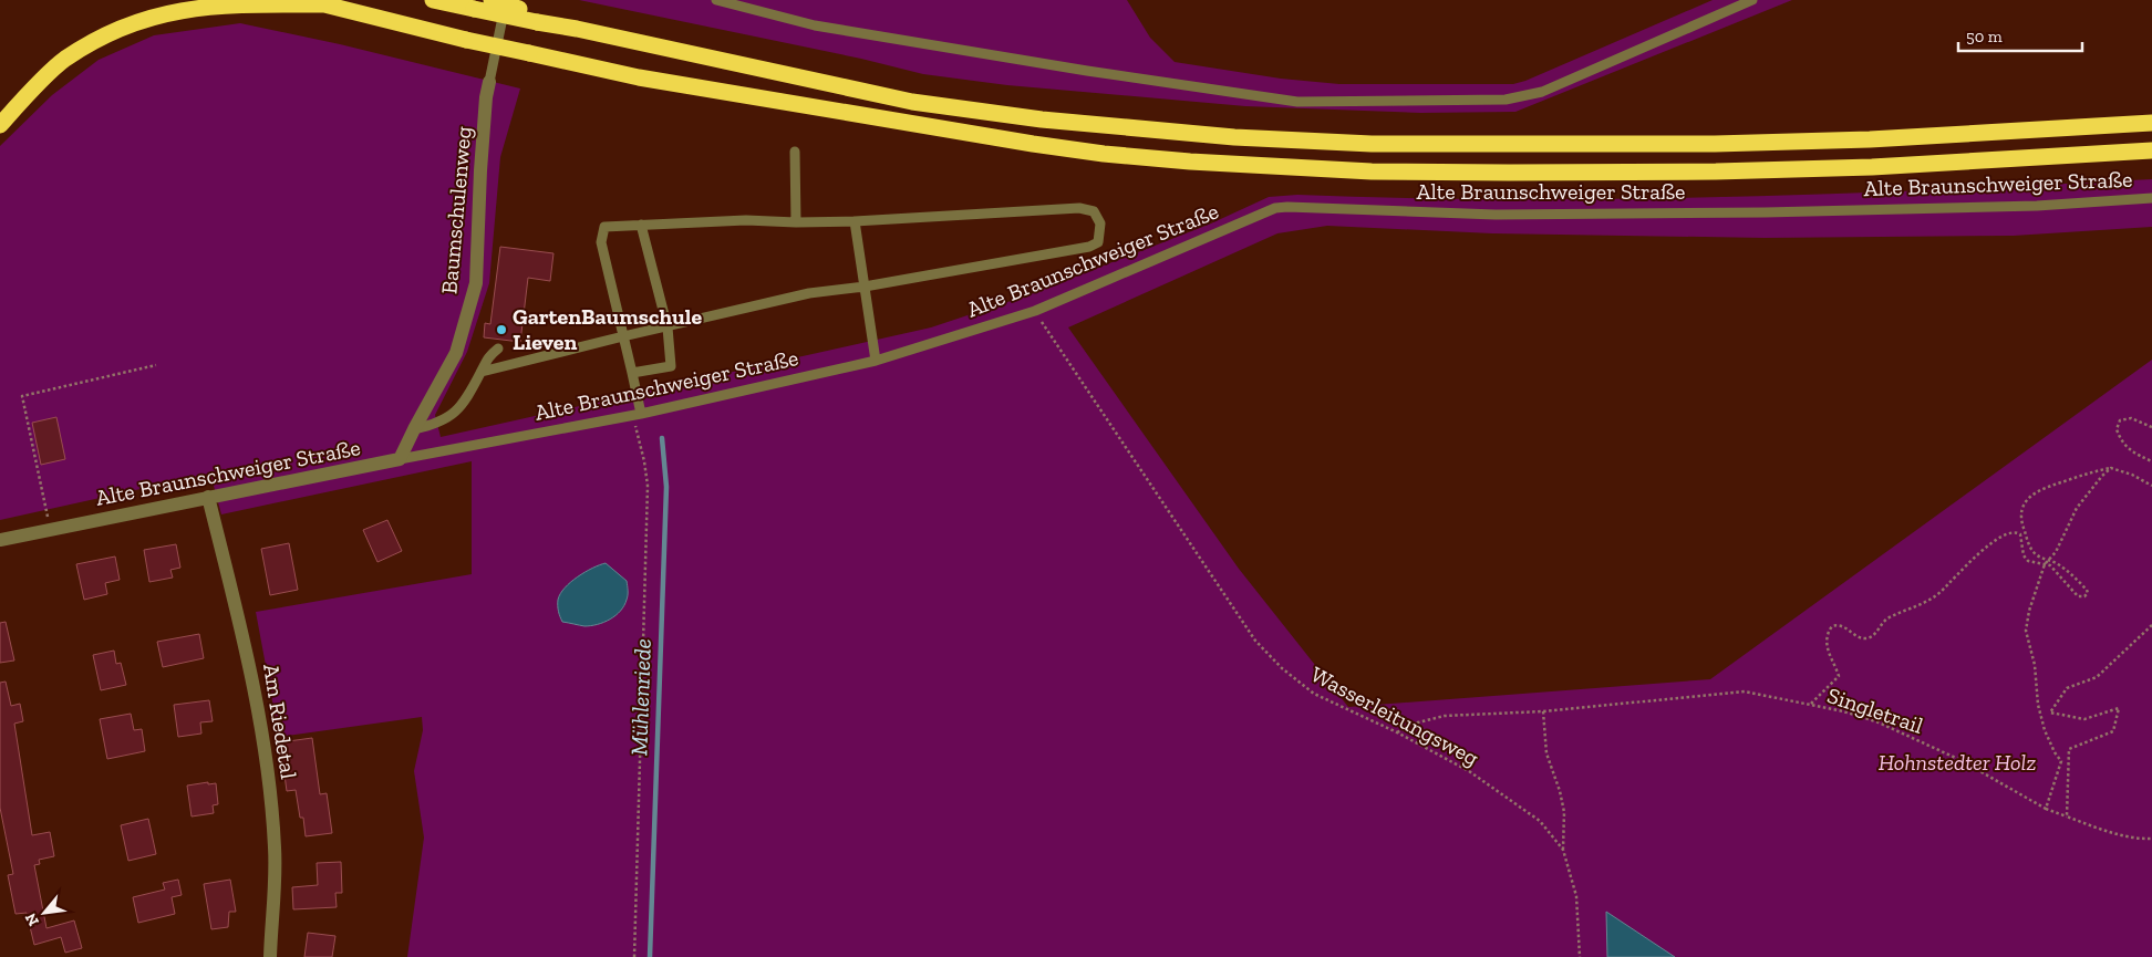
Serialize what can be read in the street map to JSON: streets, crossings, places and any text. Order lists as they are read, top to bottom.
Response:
{
  "streets": {
    "street": ["Alte Braunschweiger Straße", "Baumschulenweg", "Am Riedetal"],
    "path": ["Singletrail", "Wasserleitungsweg"]
  },
  "crossings": [
    ["Alte Braunschweiger Straße", "Baumschulenweg"],
    ["Alte Braunschweiger Straße", "Wasserleitungsweg"],
    ["Alte Braunschweiger Straße", "Am Riedetal"],
    ["Singletrail", "Wasserleitungsweg"]
  ],
  "water": ["Mühlenriede"],
  "parks": ["Hohnstedter Holz"],
  "places": ["GartenBaumschule Lieven"],
  "scale_bar": "50 m",
  "north": "bottom left"
}
